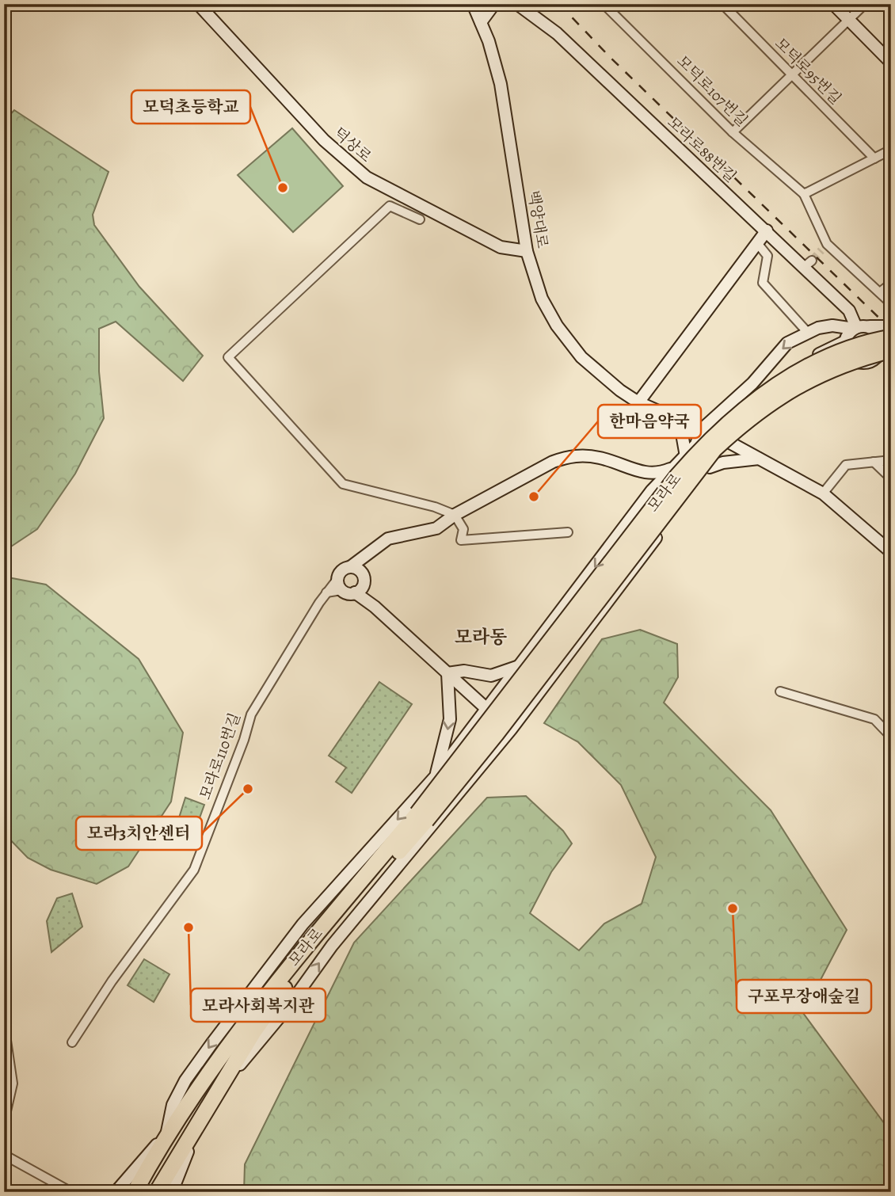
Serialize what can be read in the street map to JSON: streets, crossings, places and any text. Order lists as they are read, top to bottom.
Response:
{
  "streets": {
    "highway": ["모라로"],
    "main road": [
      "덕상로",
      "모라로88번길",
      "백양대로",
      "모라로110번길"
    ],
    "street": ["모덕로95번길", "모덕로107번길"]
  },
  "crossings": [
    ["덕상로", "백양대로"],
    ["모라로88번길", "모라로"],
    ["백양대로", "모라로"]
  ],
  "districts": ["모라동"],
  "places": [
    "모덕초등학교",
    "한마음약국",
    "모라3치안센터",
    "구포무장애숲길",
    "모라사회복지관"
  ]
}
